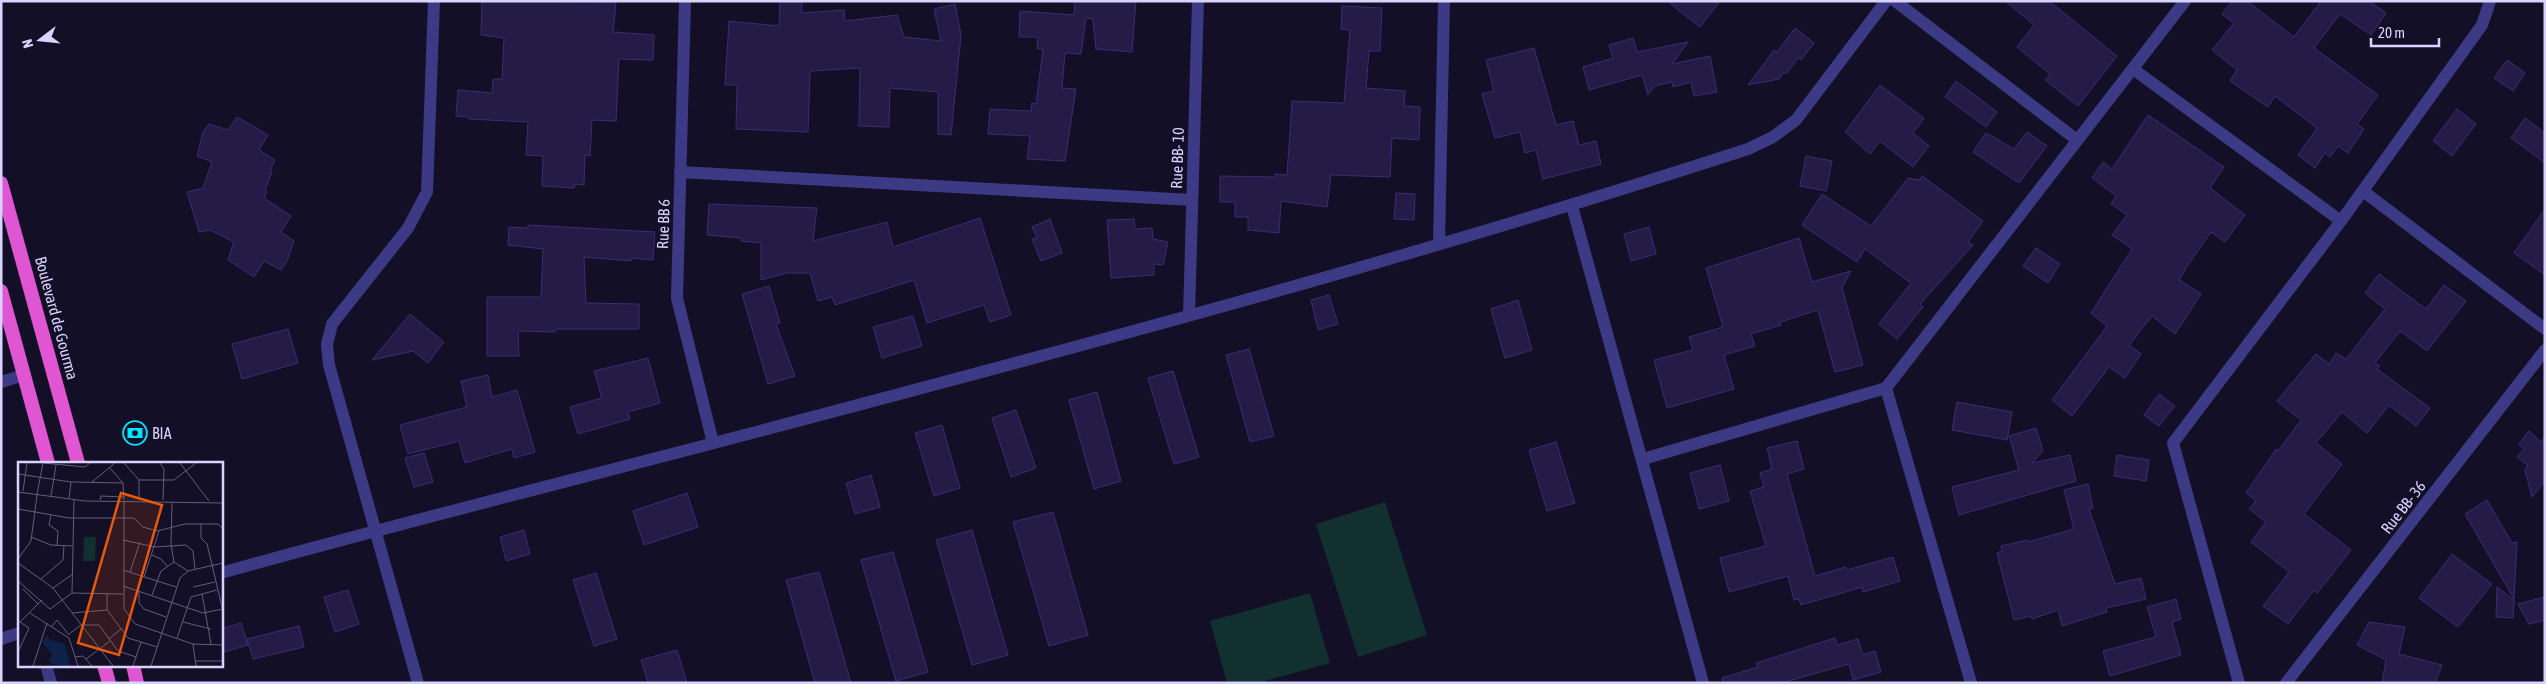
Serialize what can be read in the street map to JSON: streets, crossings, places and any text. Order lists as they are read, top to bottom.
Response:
{
  "streets": {
    "highway": ["Boulevard de Gourma"],
    "street": ["Rue BB- 10", "Rue BB 6", "Rue BB- 36"]
  },
  "places": {
    "bank": ["BIA"]
  },
  "scale_bar": "20 m",
  "north": "left"
}
